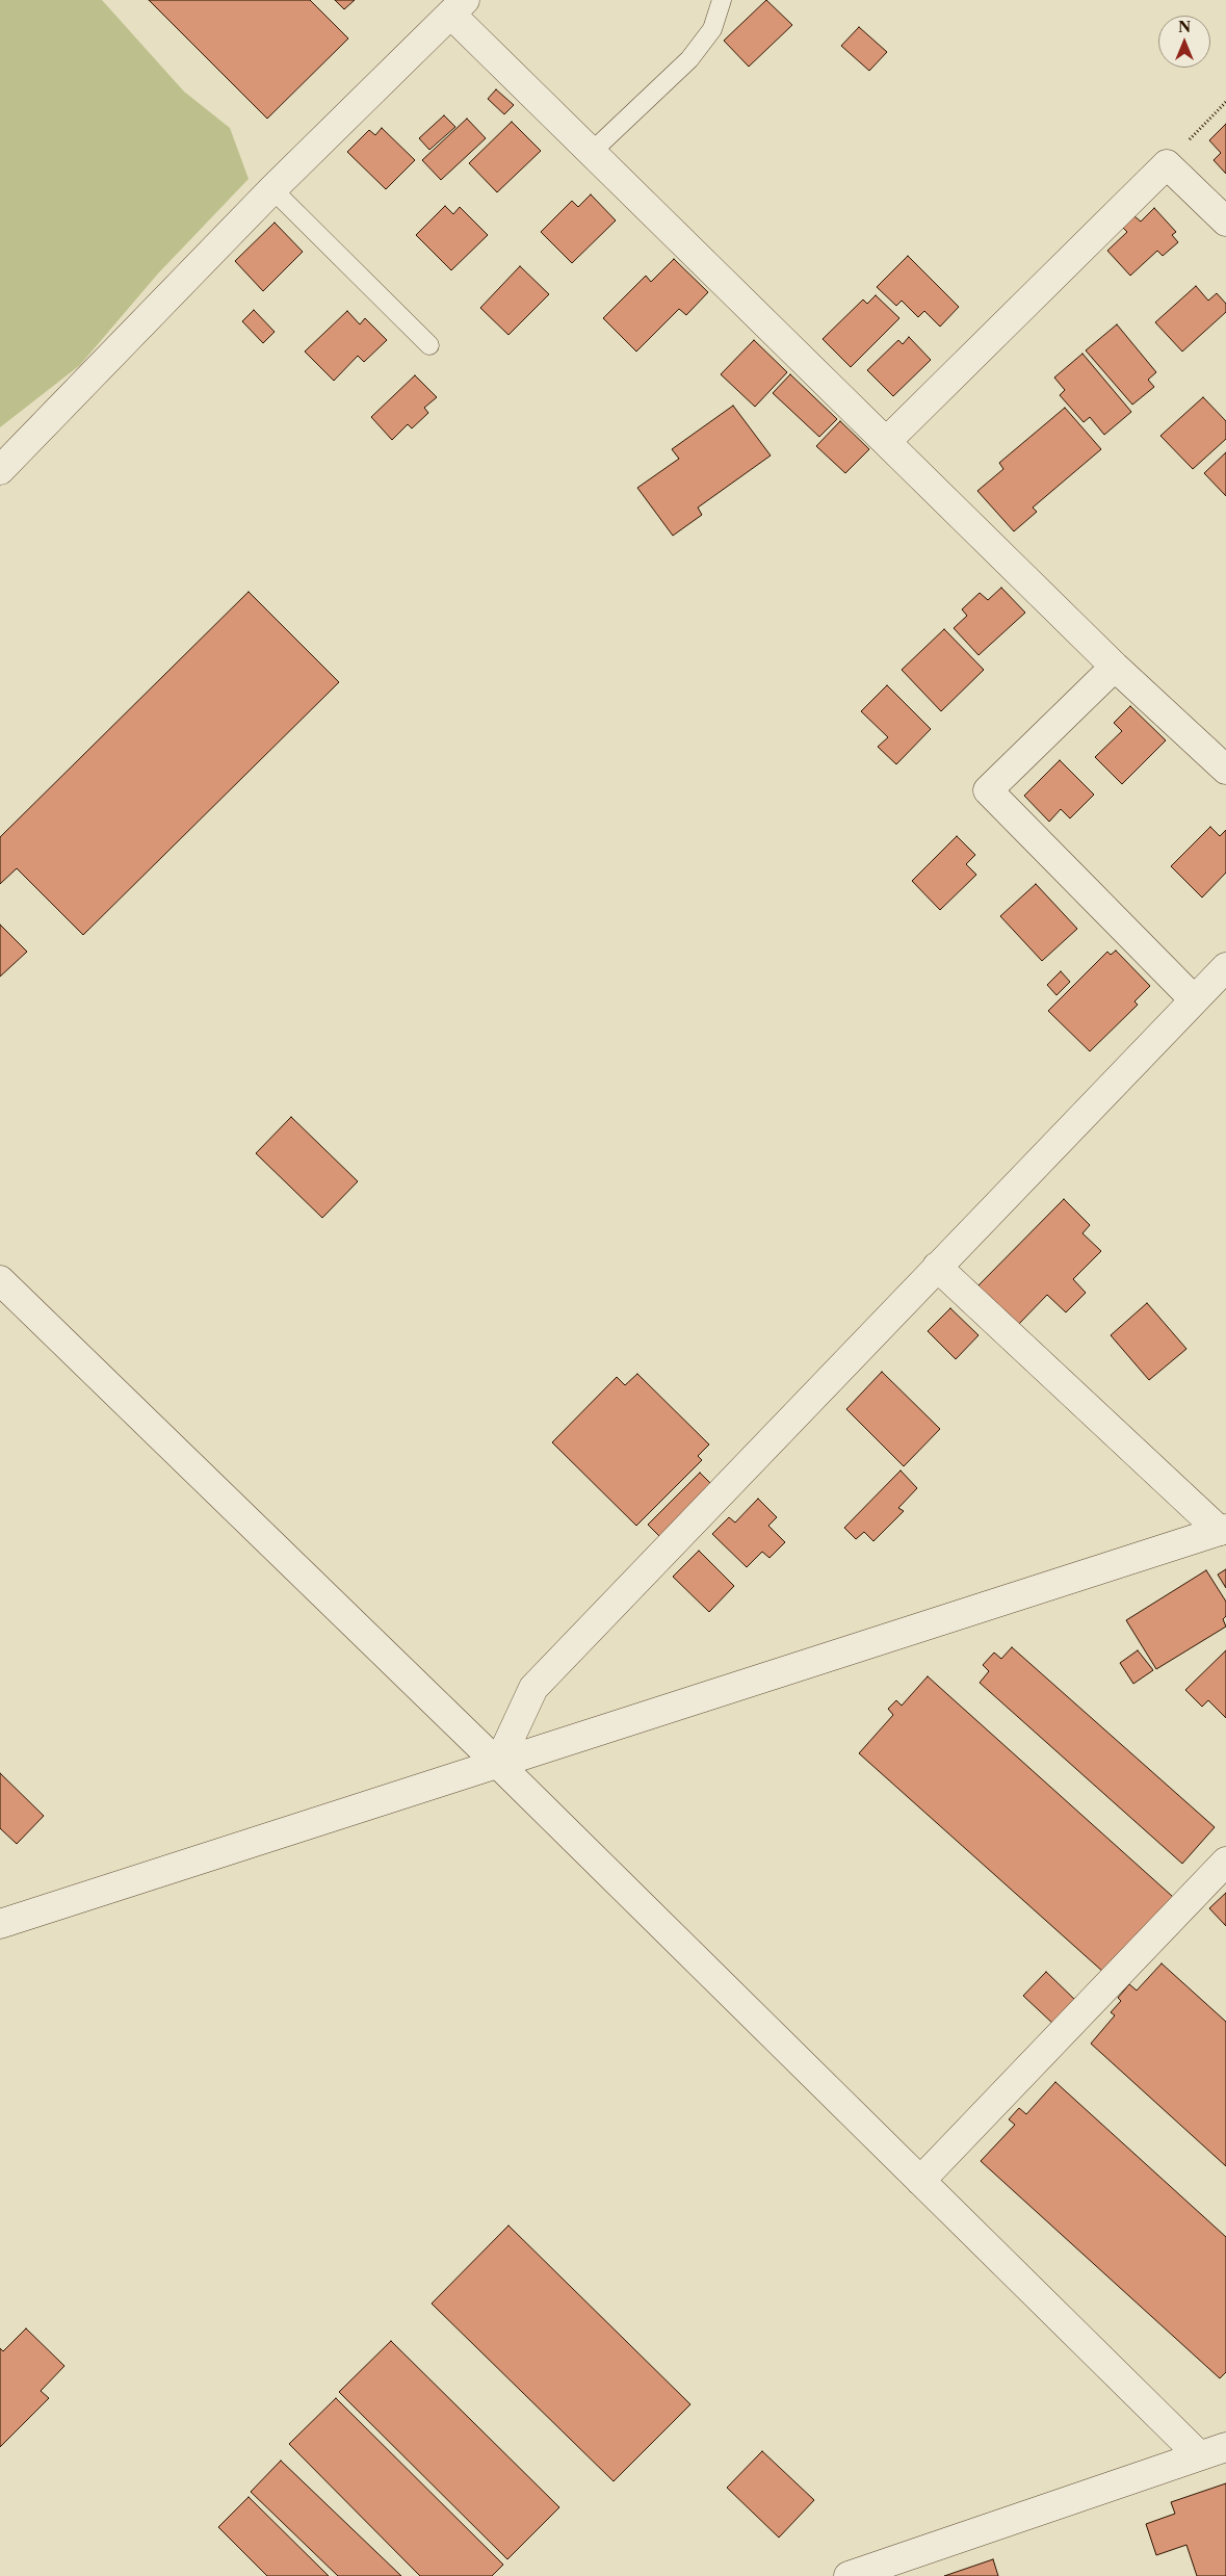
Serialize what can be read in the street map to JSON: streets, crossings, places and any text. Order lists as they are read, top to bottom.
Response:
{
  "north": "top"
}
